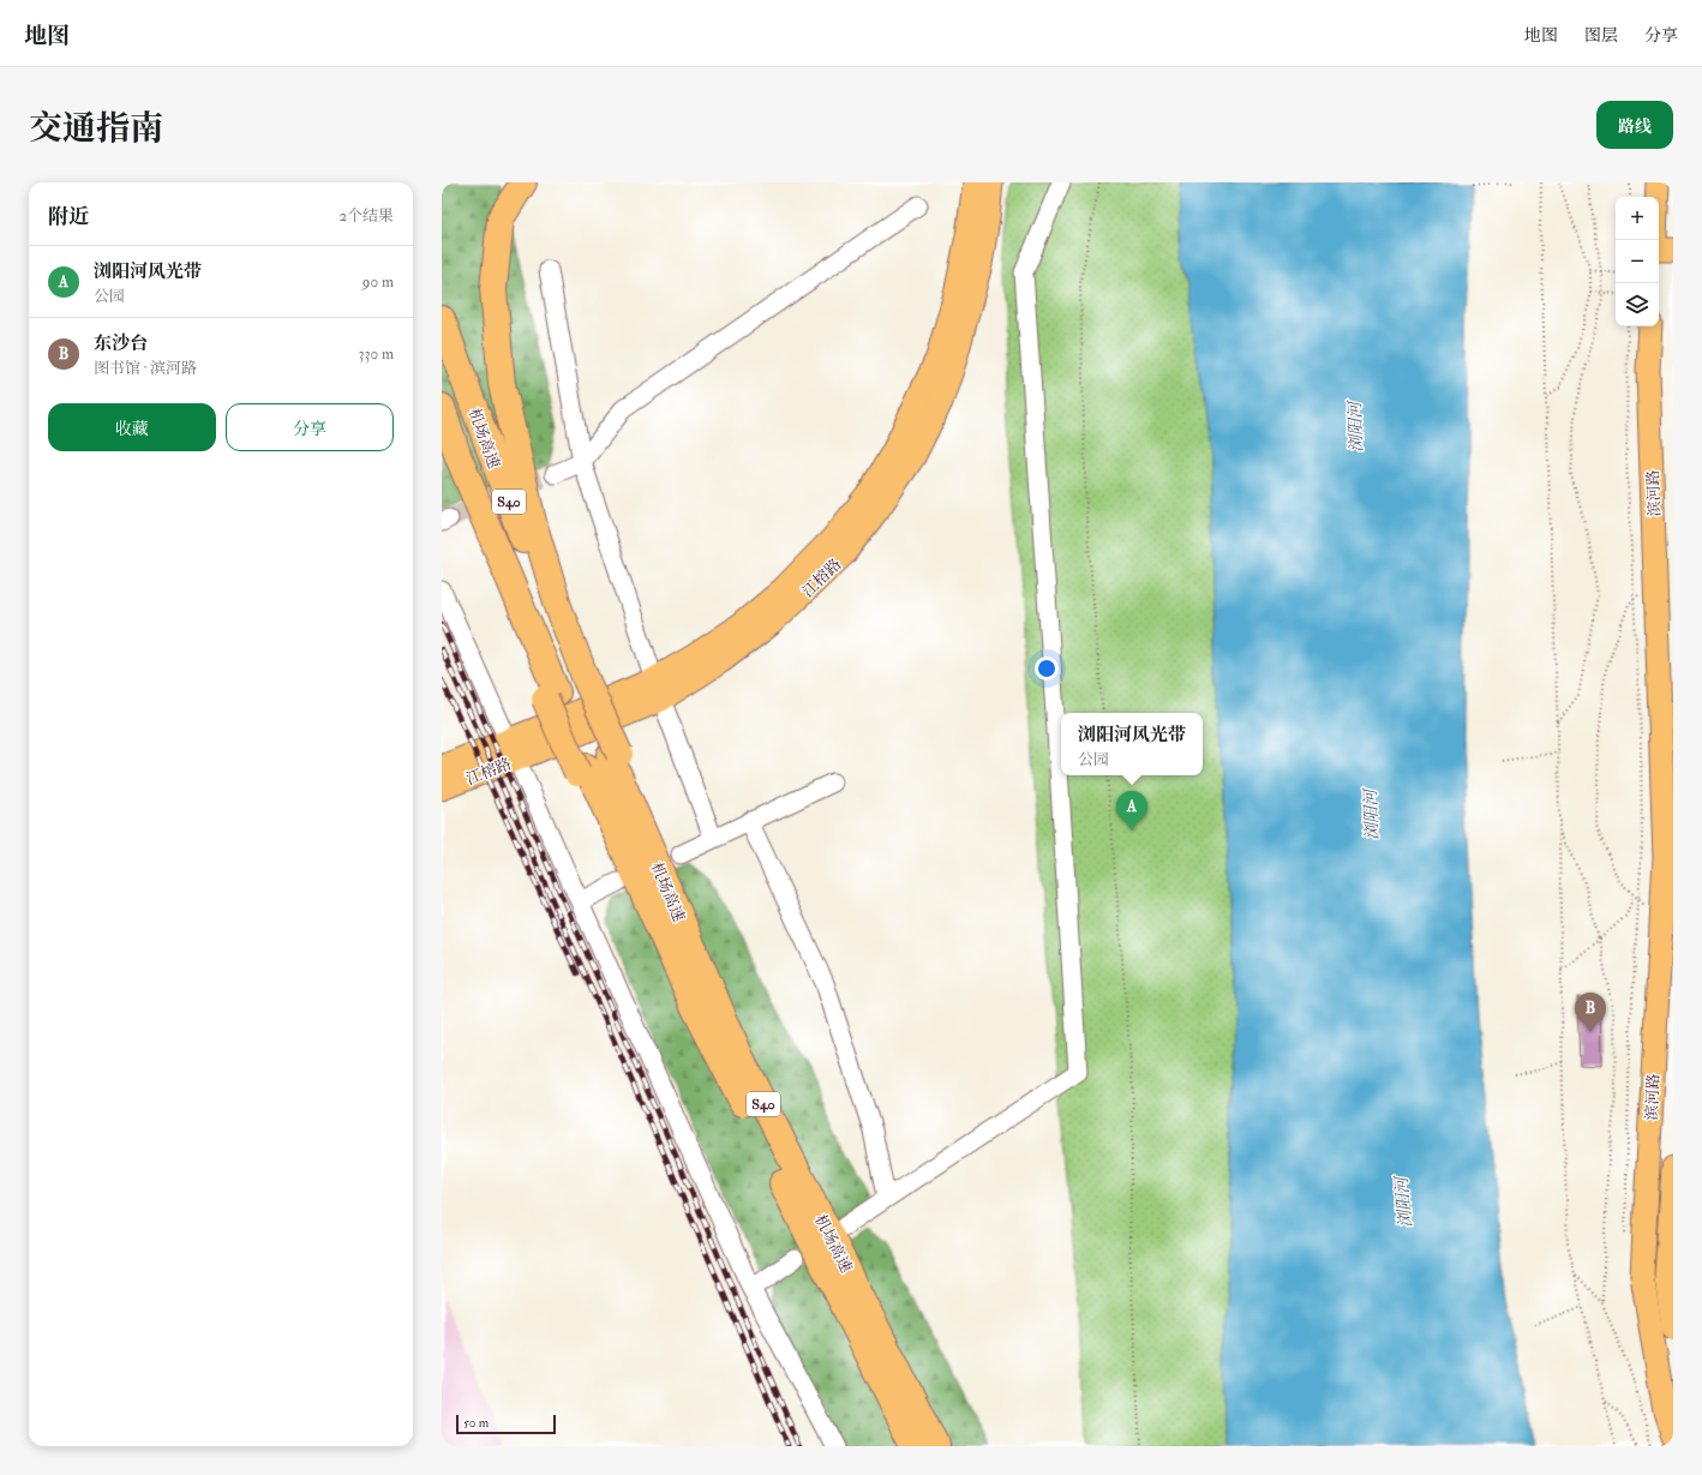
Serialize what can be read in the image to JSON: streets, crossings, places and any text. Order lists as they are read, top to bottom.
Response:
{
  "streets": {
    "highway": ["机场高速", "S40"],
    "main road": ["滨河路", "江榕路"]
  },
  "water": ["浏阳河"],
  "scale_bar": "50 m",
  "page": {
    "header": "地图",
    "nav": ["地图", "图层", "分享"],
    "title": "交通指南",
    "buttons": [
      "路线",
      ["收藏", "分享"]
    ],
    "heading": ["附近", "2个结果"],
    "map_buttons": ["+", "−"],
    "list": [
      {
        "mark": "A",
        "name": "浏阳河风光带",
        "note": "公园",
        "value": "90 m"
      },
      {
        "mark": "B",
        "name": "东沙台",
        "note": "图书馆 · 滨河路",
        "value": "330 m"
      }
    ],
    "popup": ["浏阳河风光带", "公园"],
    "pins": ["A", "B"],
    "scale": "50 m"
  }
}
